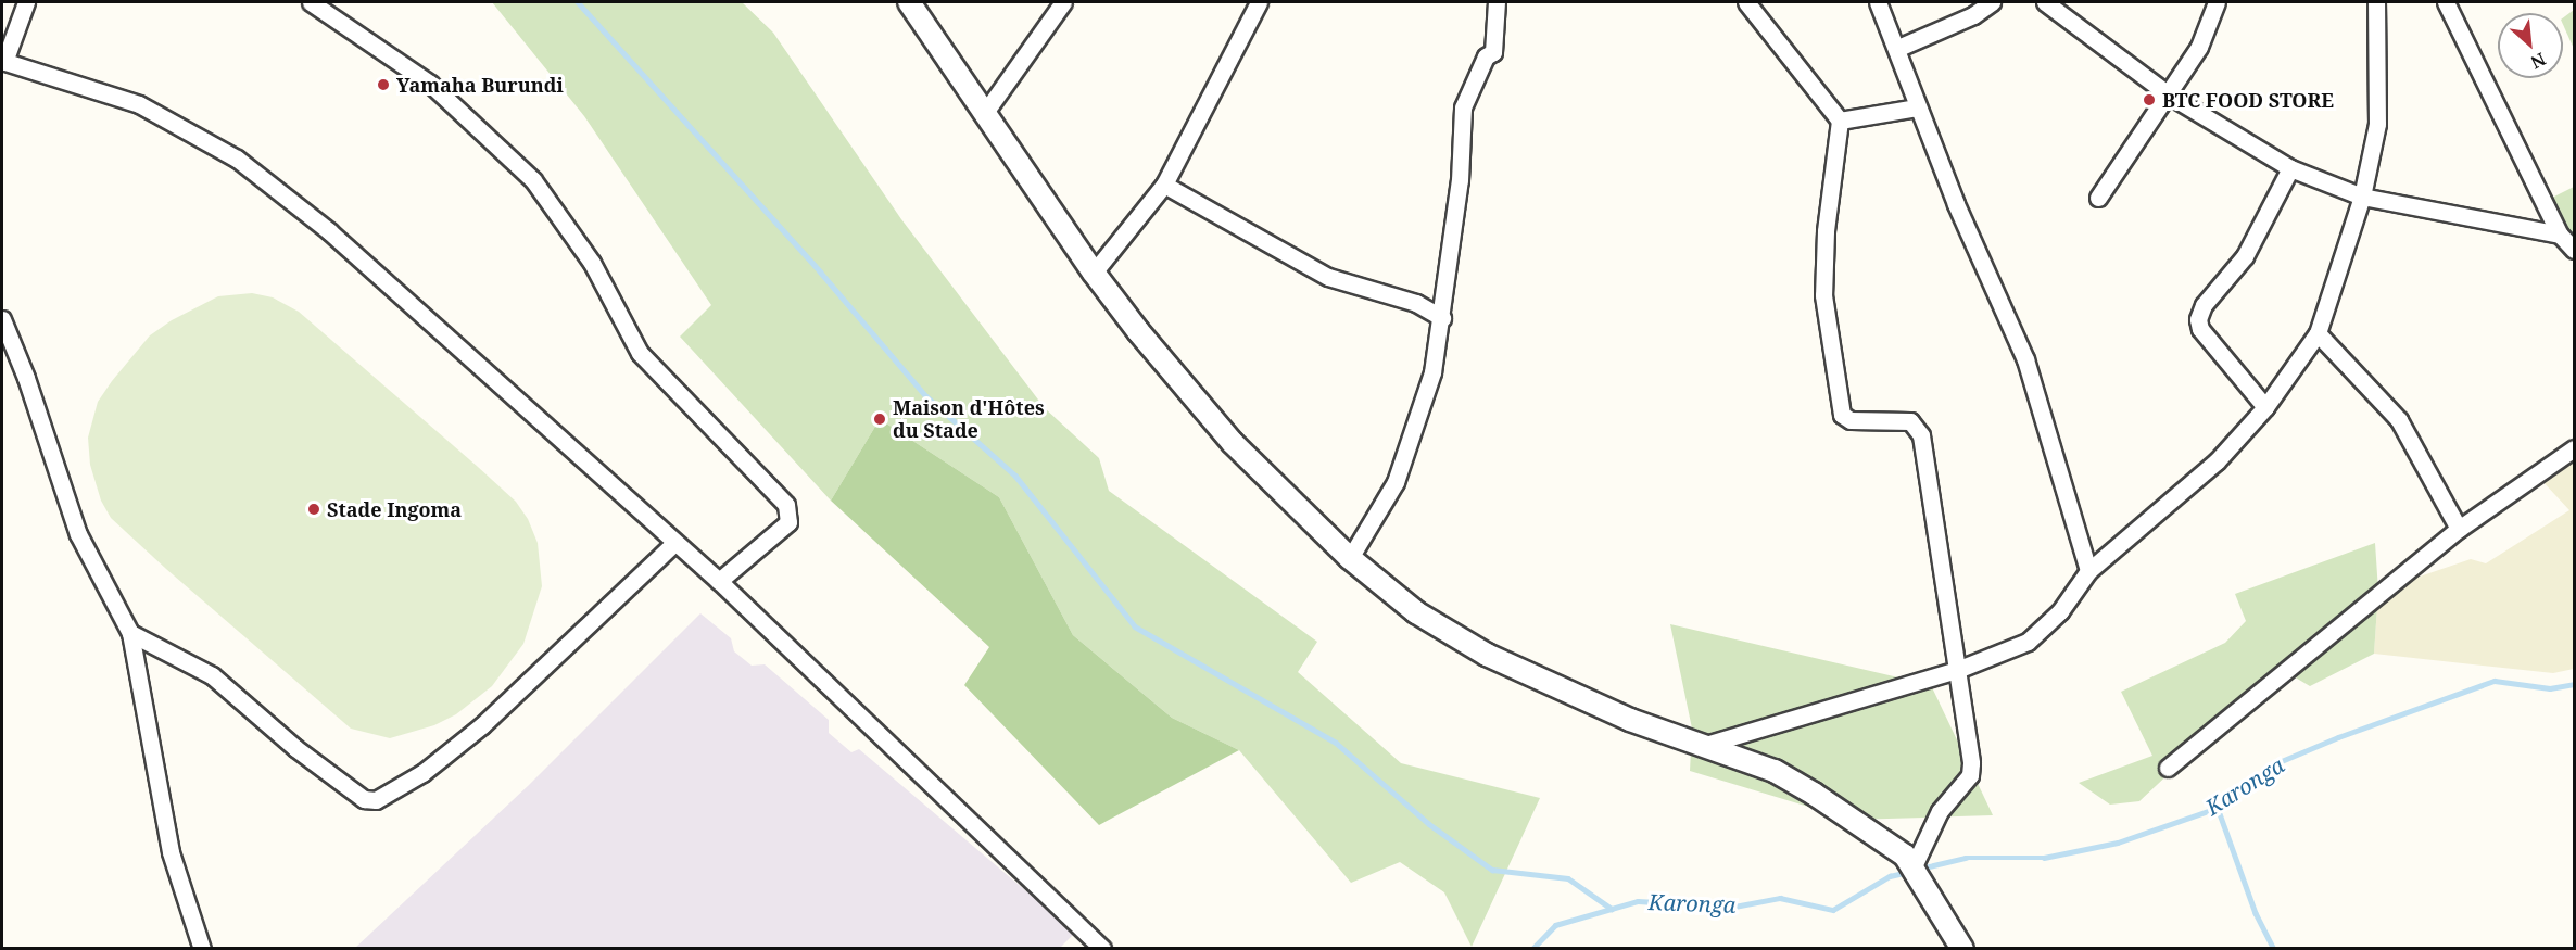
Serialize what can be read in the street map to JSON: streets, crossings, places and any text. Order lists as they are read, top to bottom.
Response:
{
  "water": ["Karonga"],
  "places": [
    "Yamaha Burundi",
    "BTC FOOD STORE",
    "Maison d'Hôtes du Stade",
    "Stade Ingoma"
  ],
  "north": "bottom right"
}
